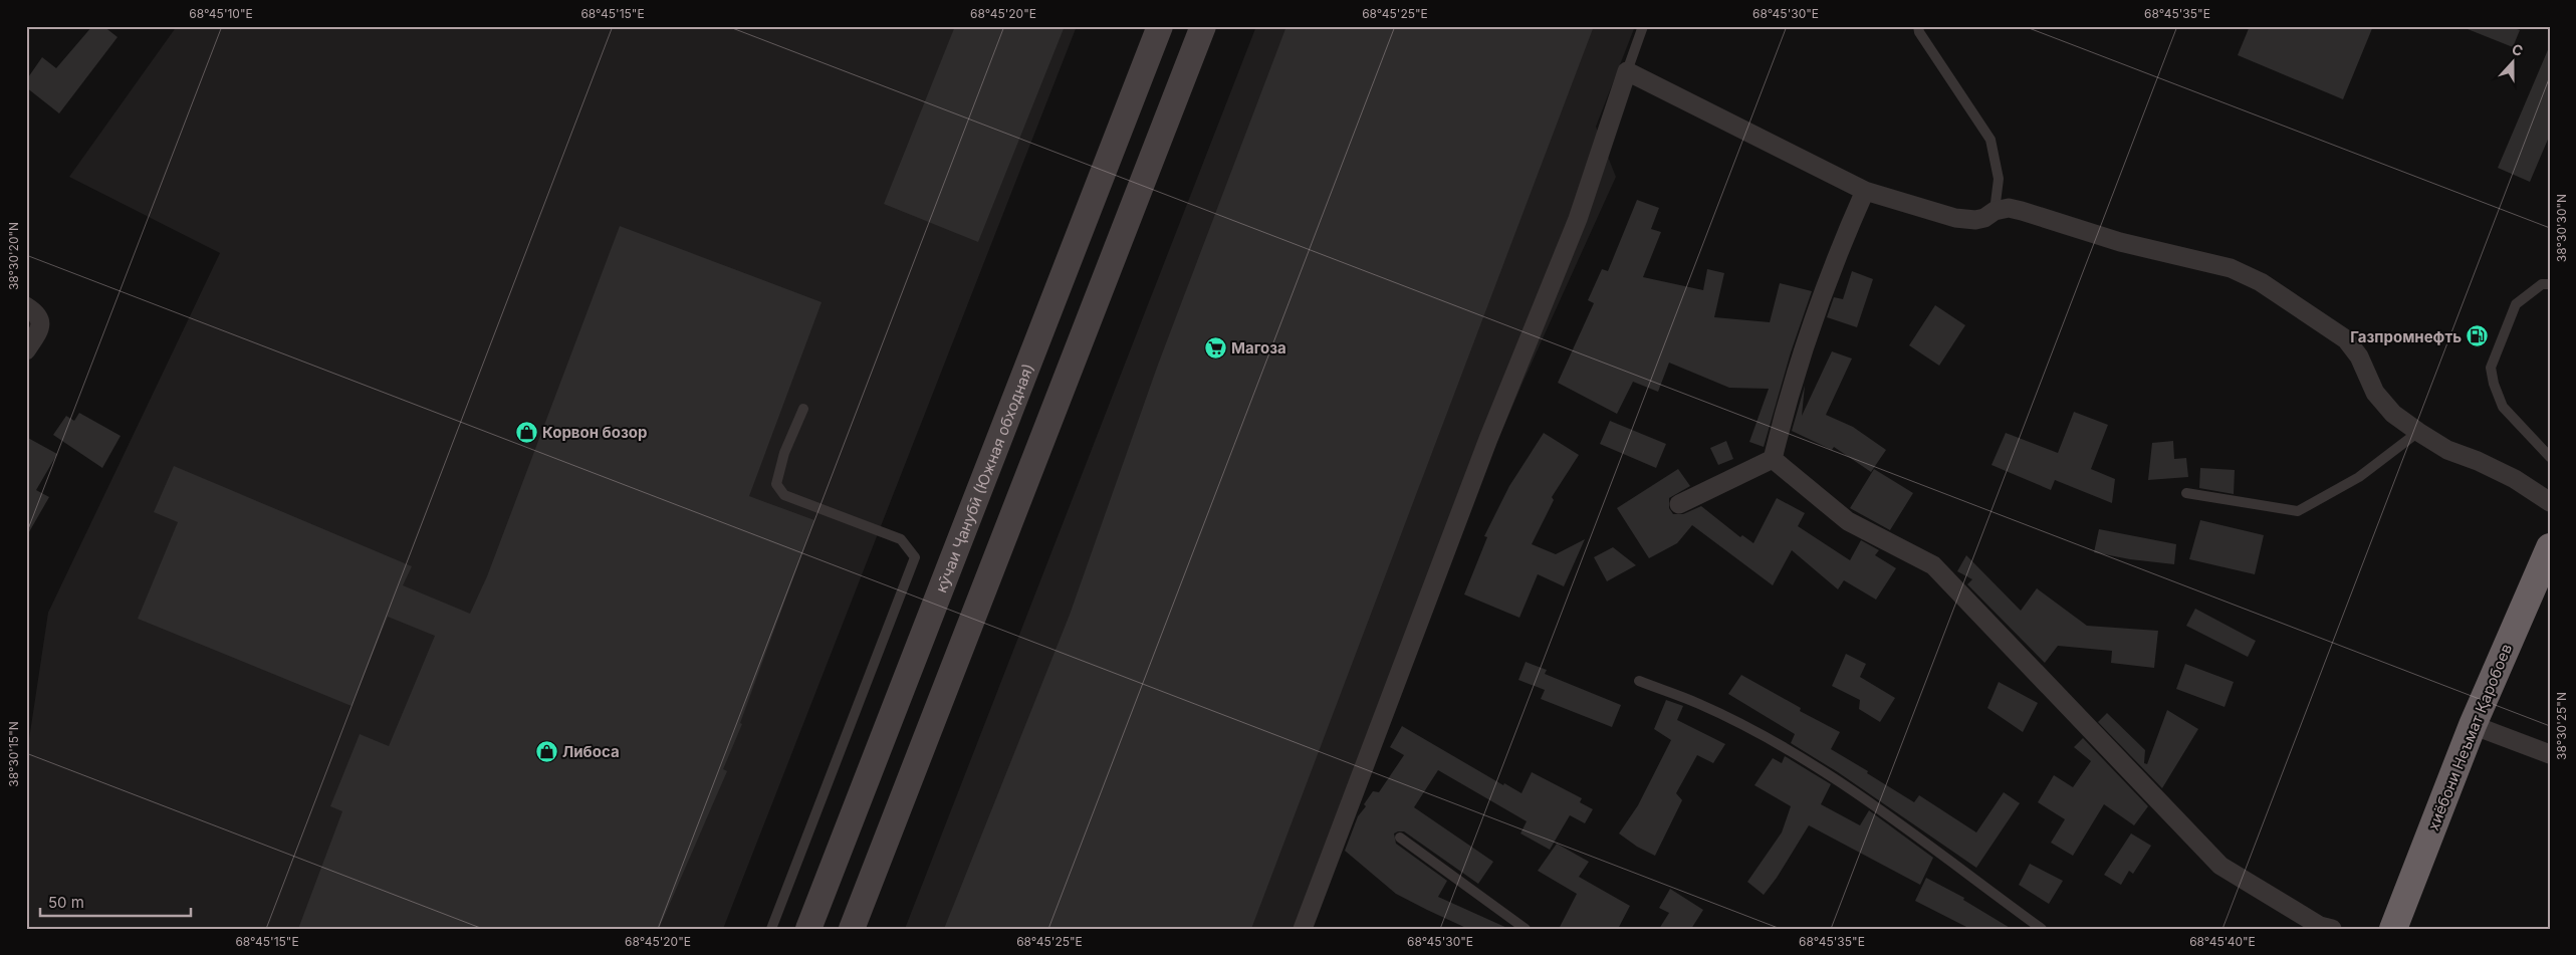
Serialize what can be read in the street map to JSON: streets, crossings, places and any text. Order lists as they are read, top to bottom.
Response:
{
  "streets": {
    "highway": ["хиёбони Неъмат Қаробоев"],
    "main road": ["кӯчаи Ҷанубӣ (Южная обходная)"]
  },
  "places": {
    "fuel station": ["Газпромнефть"],
    "supermarket": ["Магоза"],
    "shop": ["Корвон бозор", "Либоса"]
  },
  "scale_bar": "50 m",
  "north": "top",
  "coordinates": [
    "68°45'10\"E",
    "68°45'15\"E",
    "68°45'20\"E",
    "68°45'25\"E",
    "68°45'30\"E",
    "68°45'35\"E",
    "38°30'30\"N",
    "38°30'20\"N",
    "38°30'25\"N",
    "38°30'15\"N",
    "68°45'40\"E"
  ]
}
